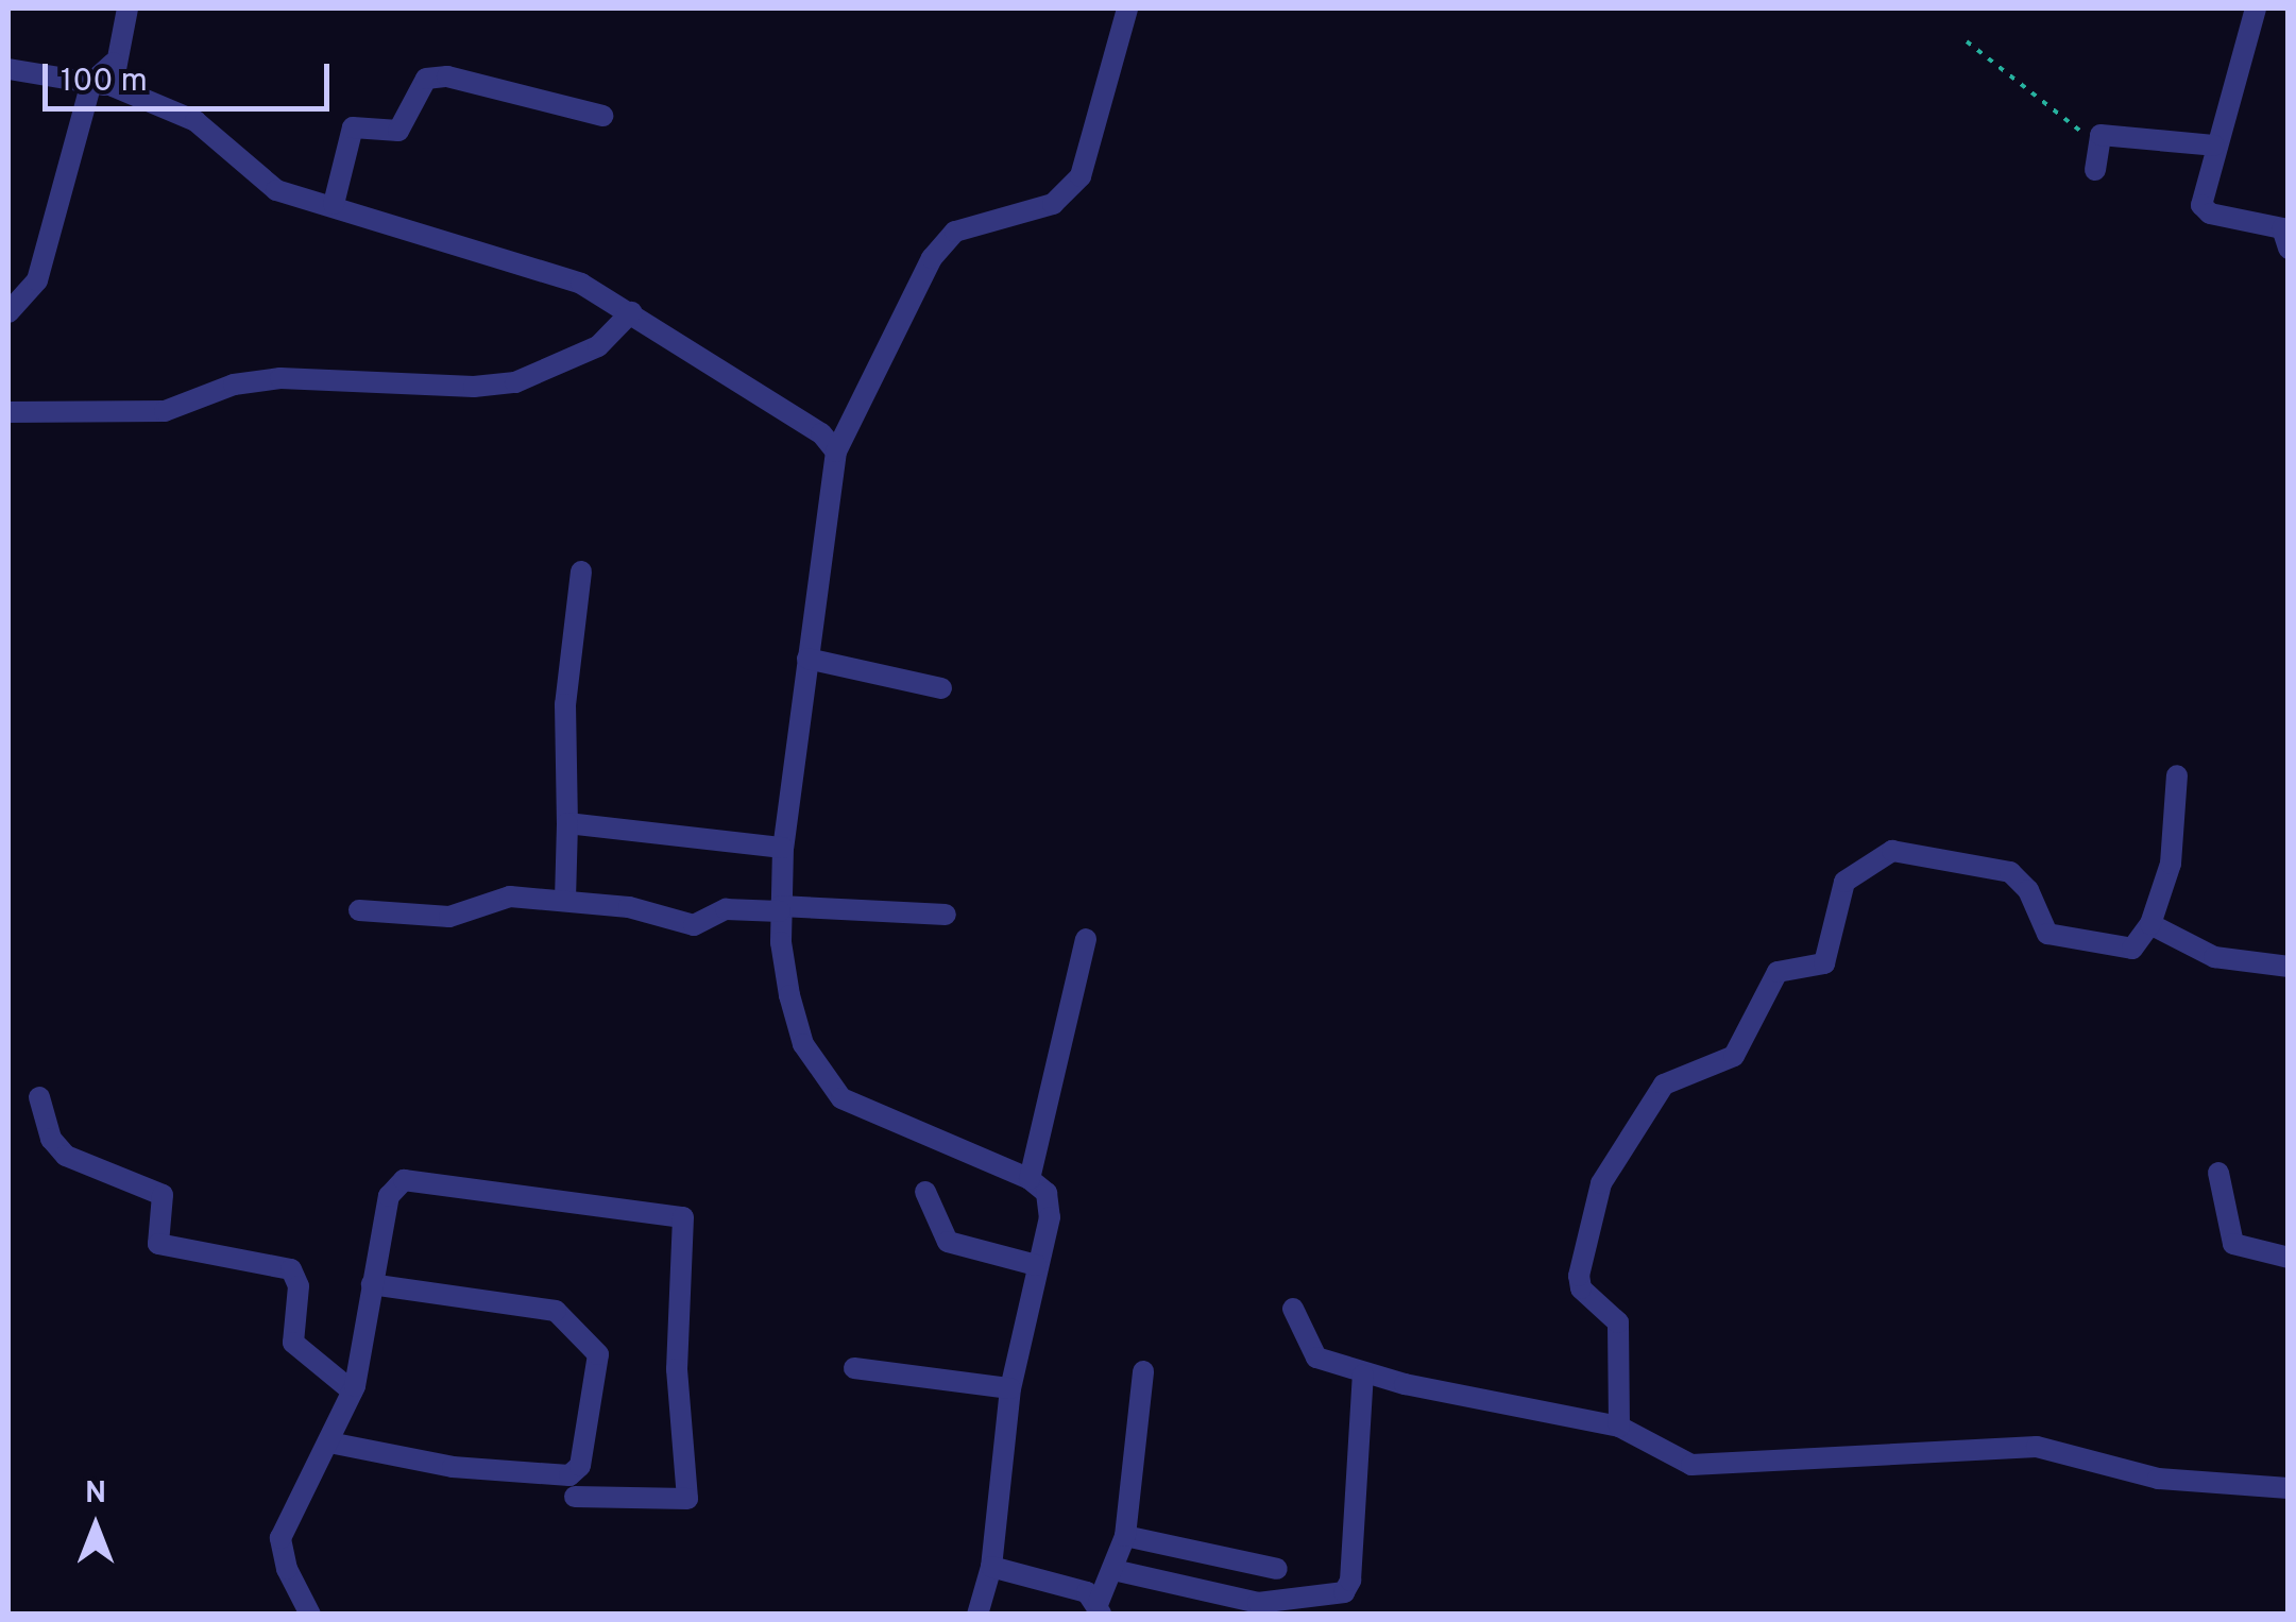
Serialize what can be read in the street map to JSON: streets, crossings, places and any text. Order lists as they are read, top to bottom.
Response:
{
  "scale_bar": "100 m",
  "north": "top"
}
